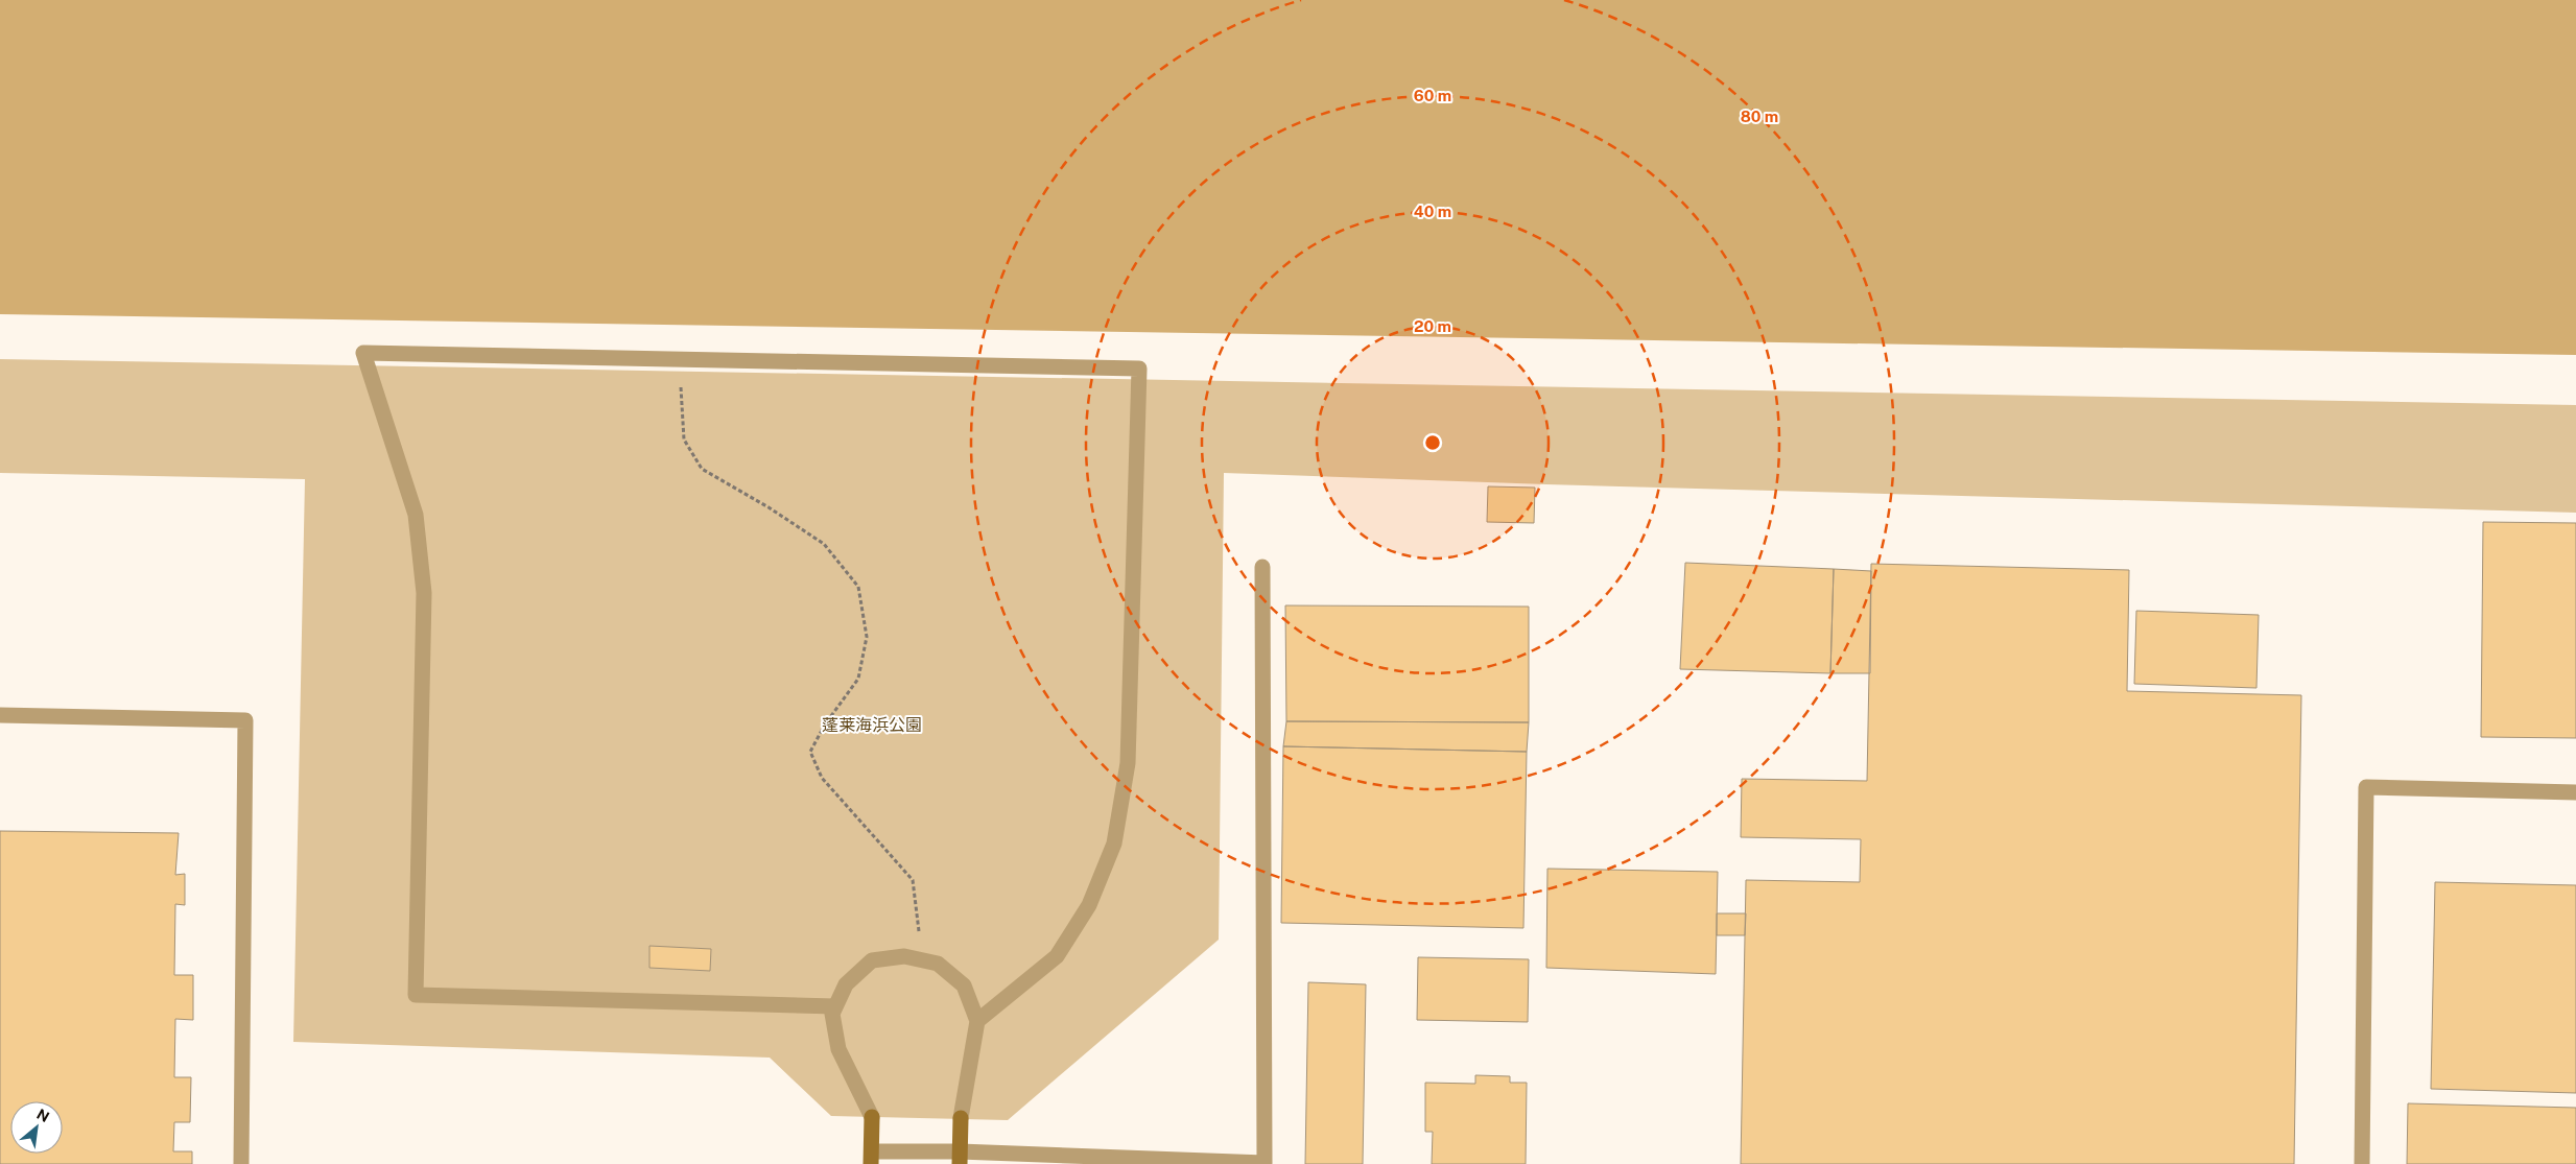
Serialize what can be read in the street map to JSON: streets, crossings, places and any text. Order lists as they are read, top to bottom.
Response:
{
  "parks": ["蓬莱海浜公園"],
  "north": "top right",
  "rings": [
    "60 m",
    "80 m",
    "40 m",
    "20 m"
  ]
}
